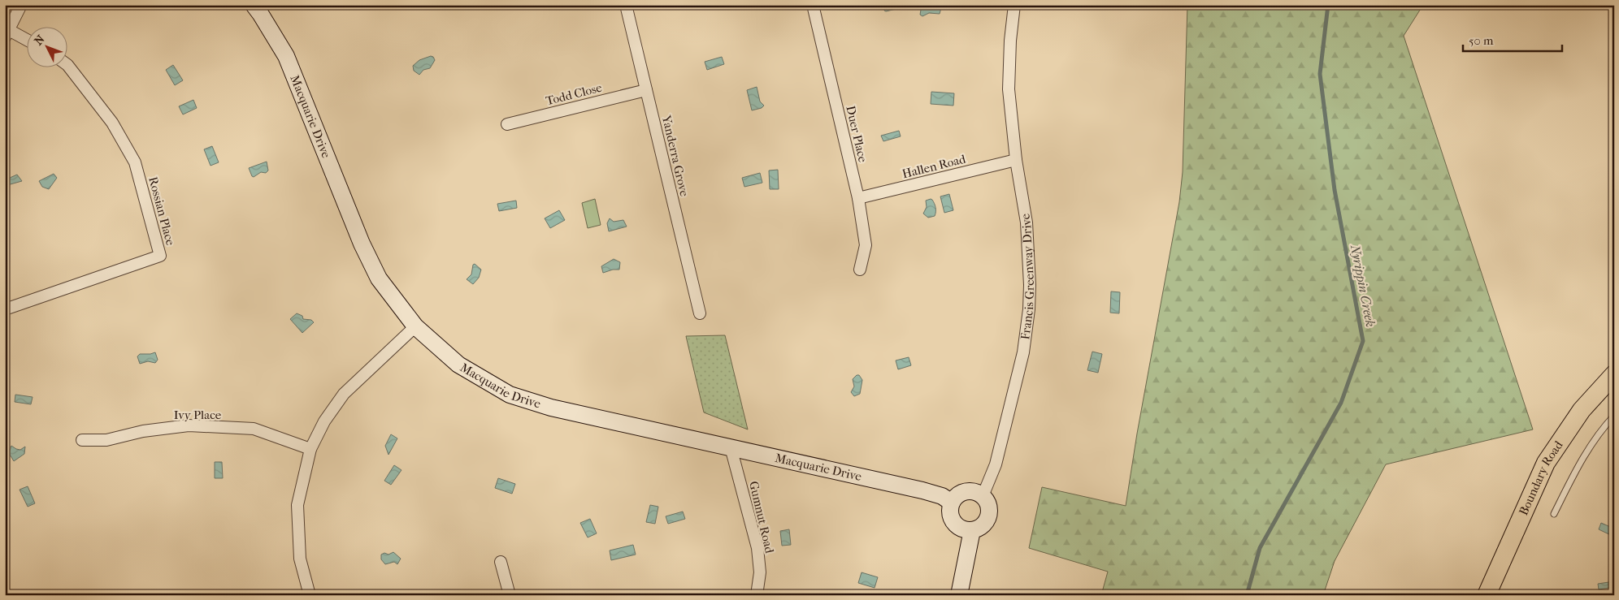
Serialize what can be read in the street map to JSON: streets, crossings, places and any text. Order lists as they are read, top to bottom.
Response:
{
  "streets": {
    "main road": ["Macquarie Drive", "Boundary Road"],
    "street": [
      "Todd Close",
      "Duer Place",
      "Yanderra Grove",
      "Hallen Road",
      "Rossian Place",
      "Francis Greenway Drive",
      "Ivy Place",
      "Gumnut Road"
    ]
  },
  "crossings": [
    ["Todd Close", "Yanderra Grove"],
    ["Macquarie Drive", "Francis Greenway Drive"],
    ["Macquarie Drive", "Gumnut Road"],
    ["Duer Place", "Hallen Road"],
    ["Hallen Road", "Francis Greenway Drive"]
  ],
  "water": ["Nyrippin Creek"],
  "scale_bar": "50 m",
  "north": "top left"
}
